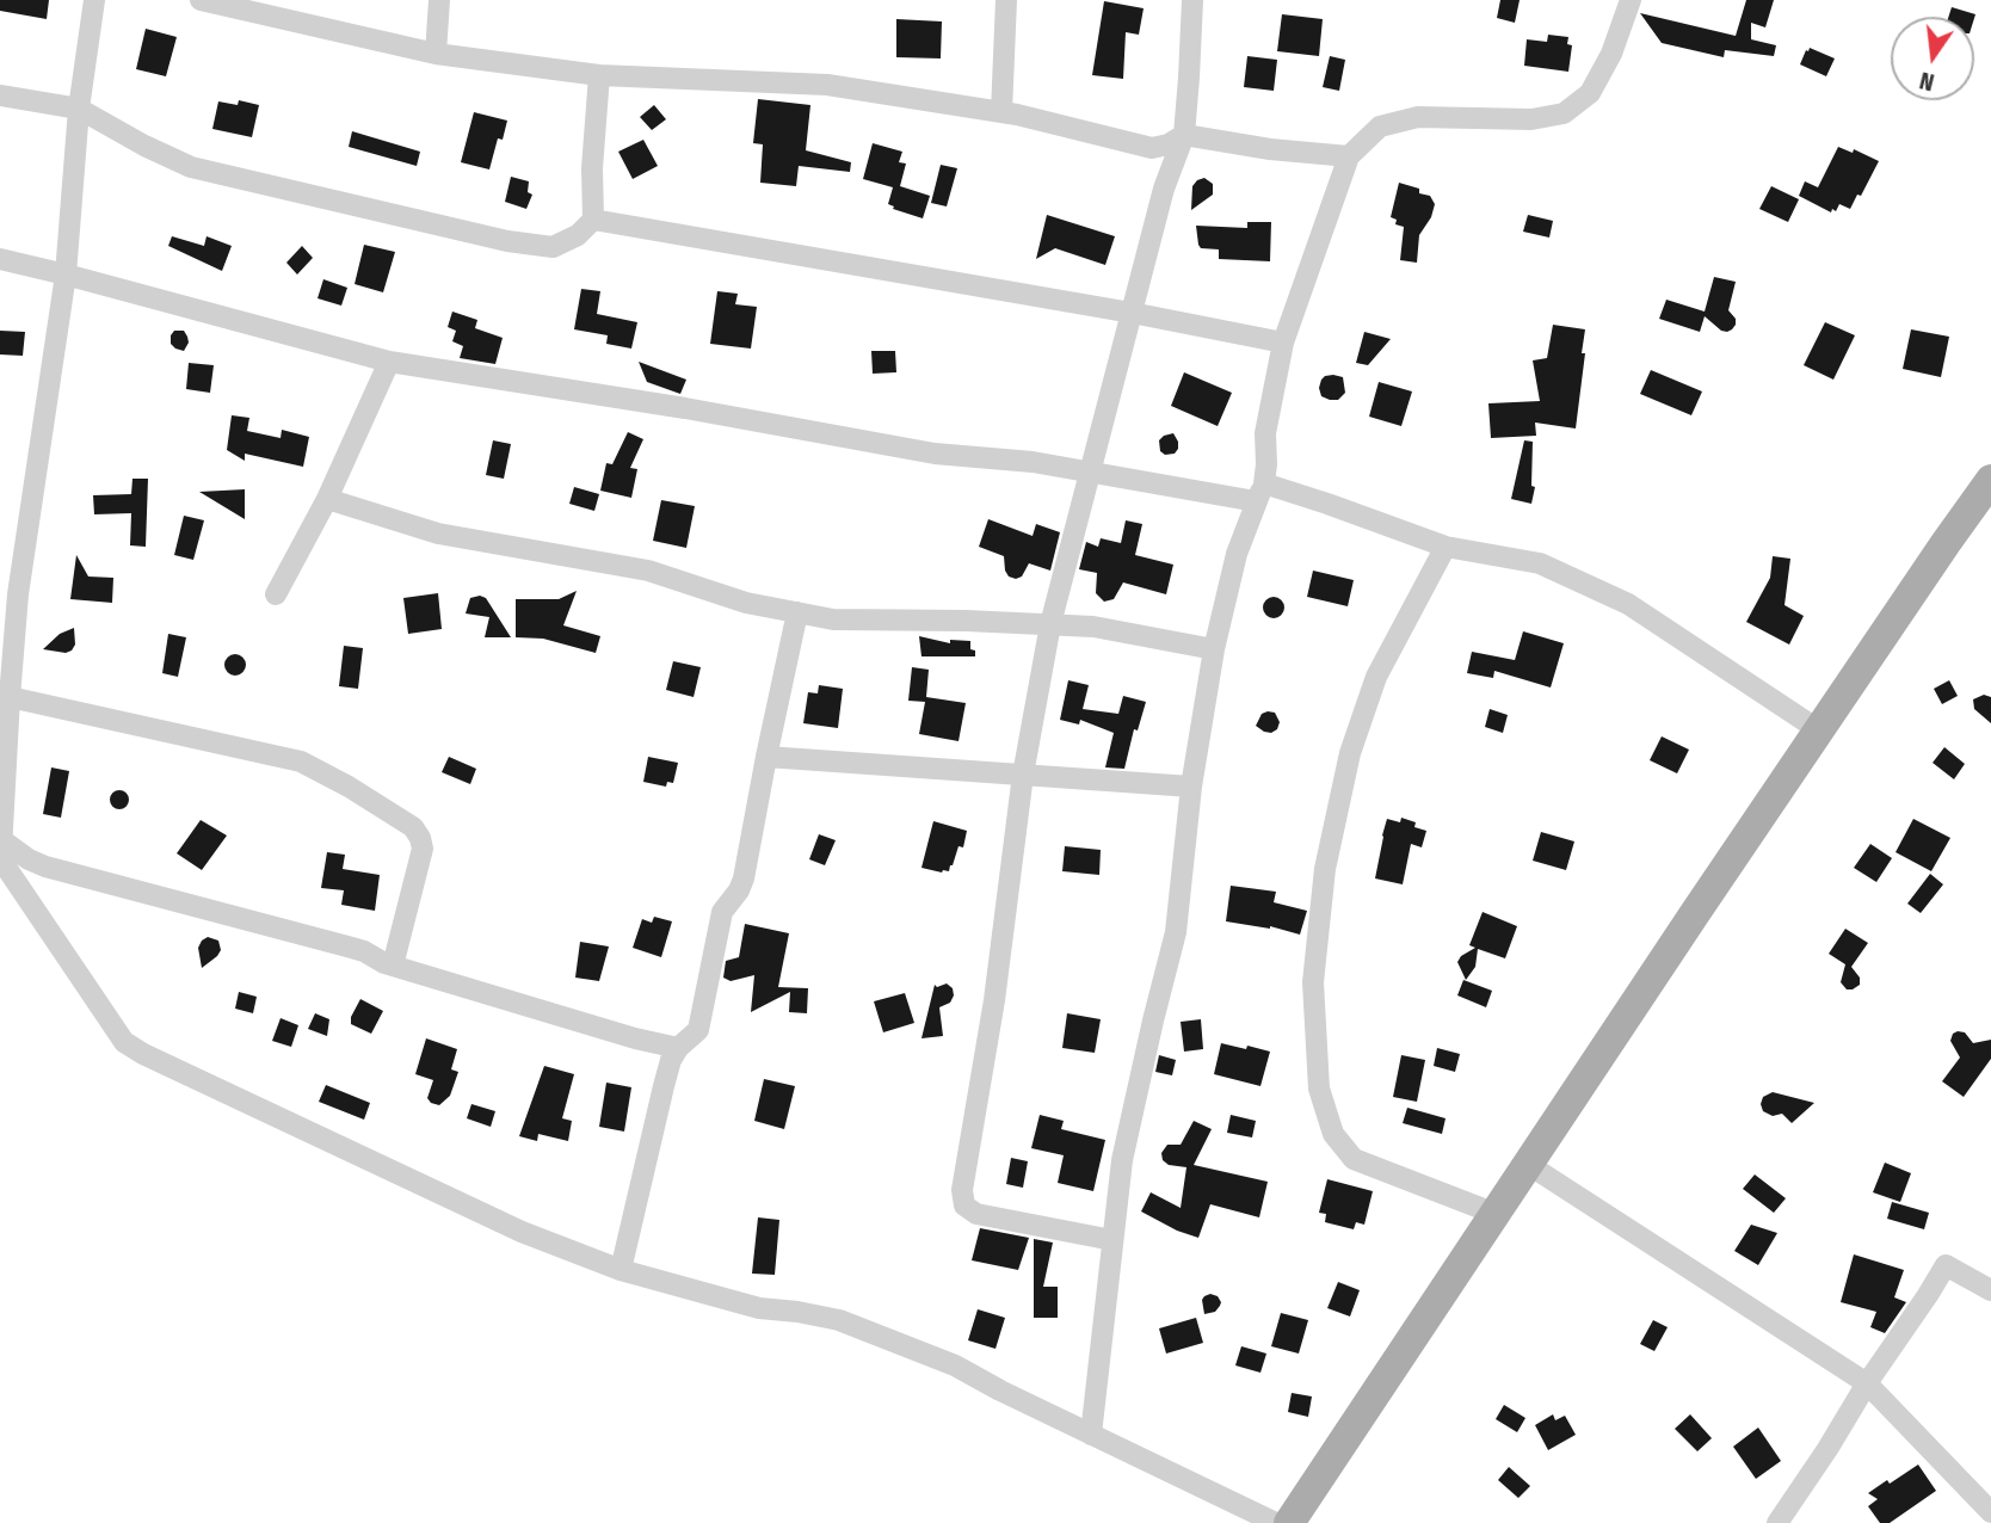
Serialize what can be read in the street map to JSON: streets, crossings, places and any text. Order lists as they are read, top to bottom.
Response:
{
  "north": "bottom"
}
